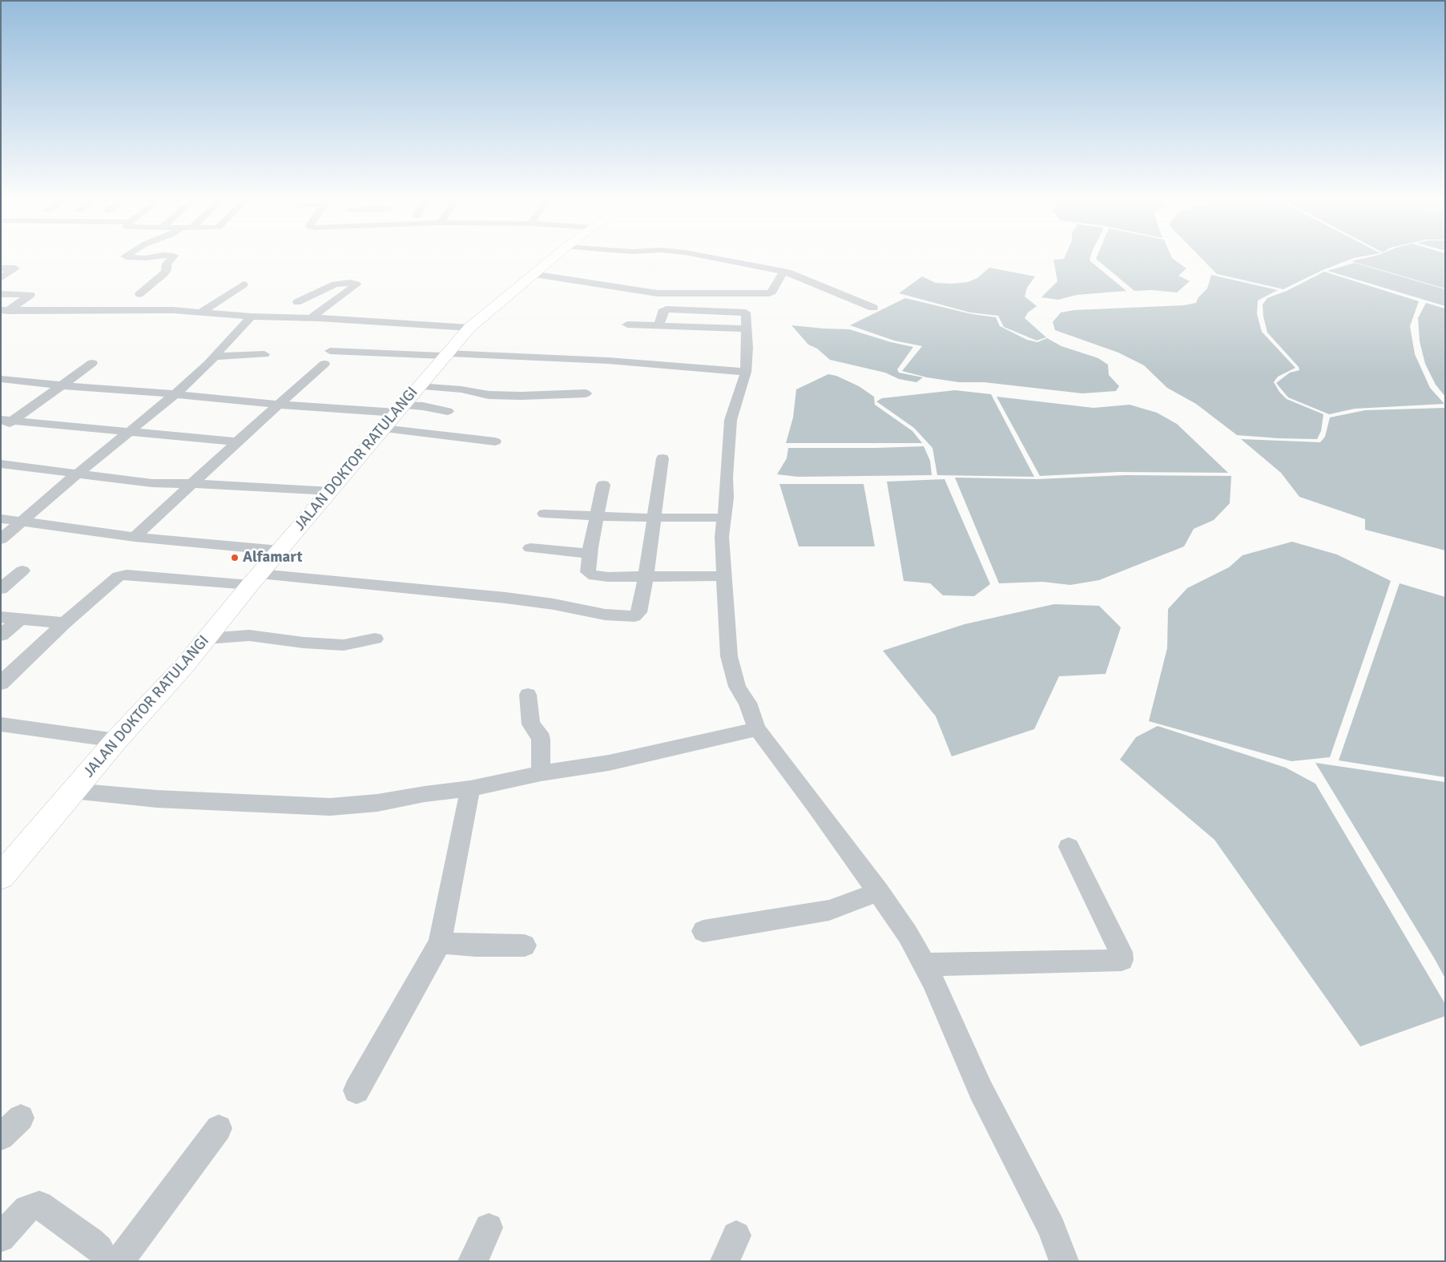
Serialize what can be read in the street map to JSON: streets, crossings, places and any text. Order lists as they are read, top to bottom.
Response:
{
  "streets": {
    "highway": ["JALAN DOKTOR RATULANGI"]
  },
  "places": ["Alfamart"]
}
